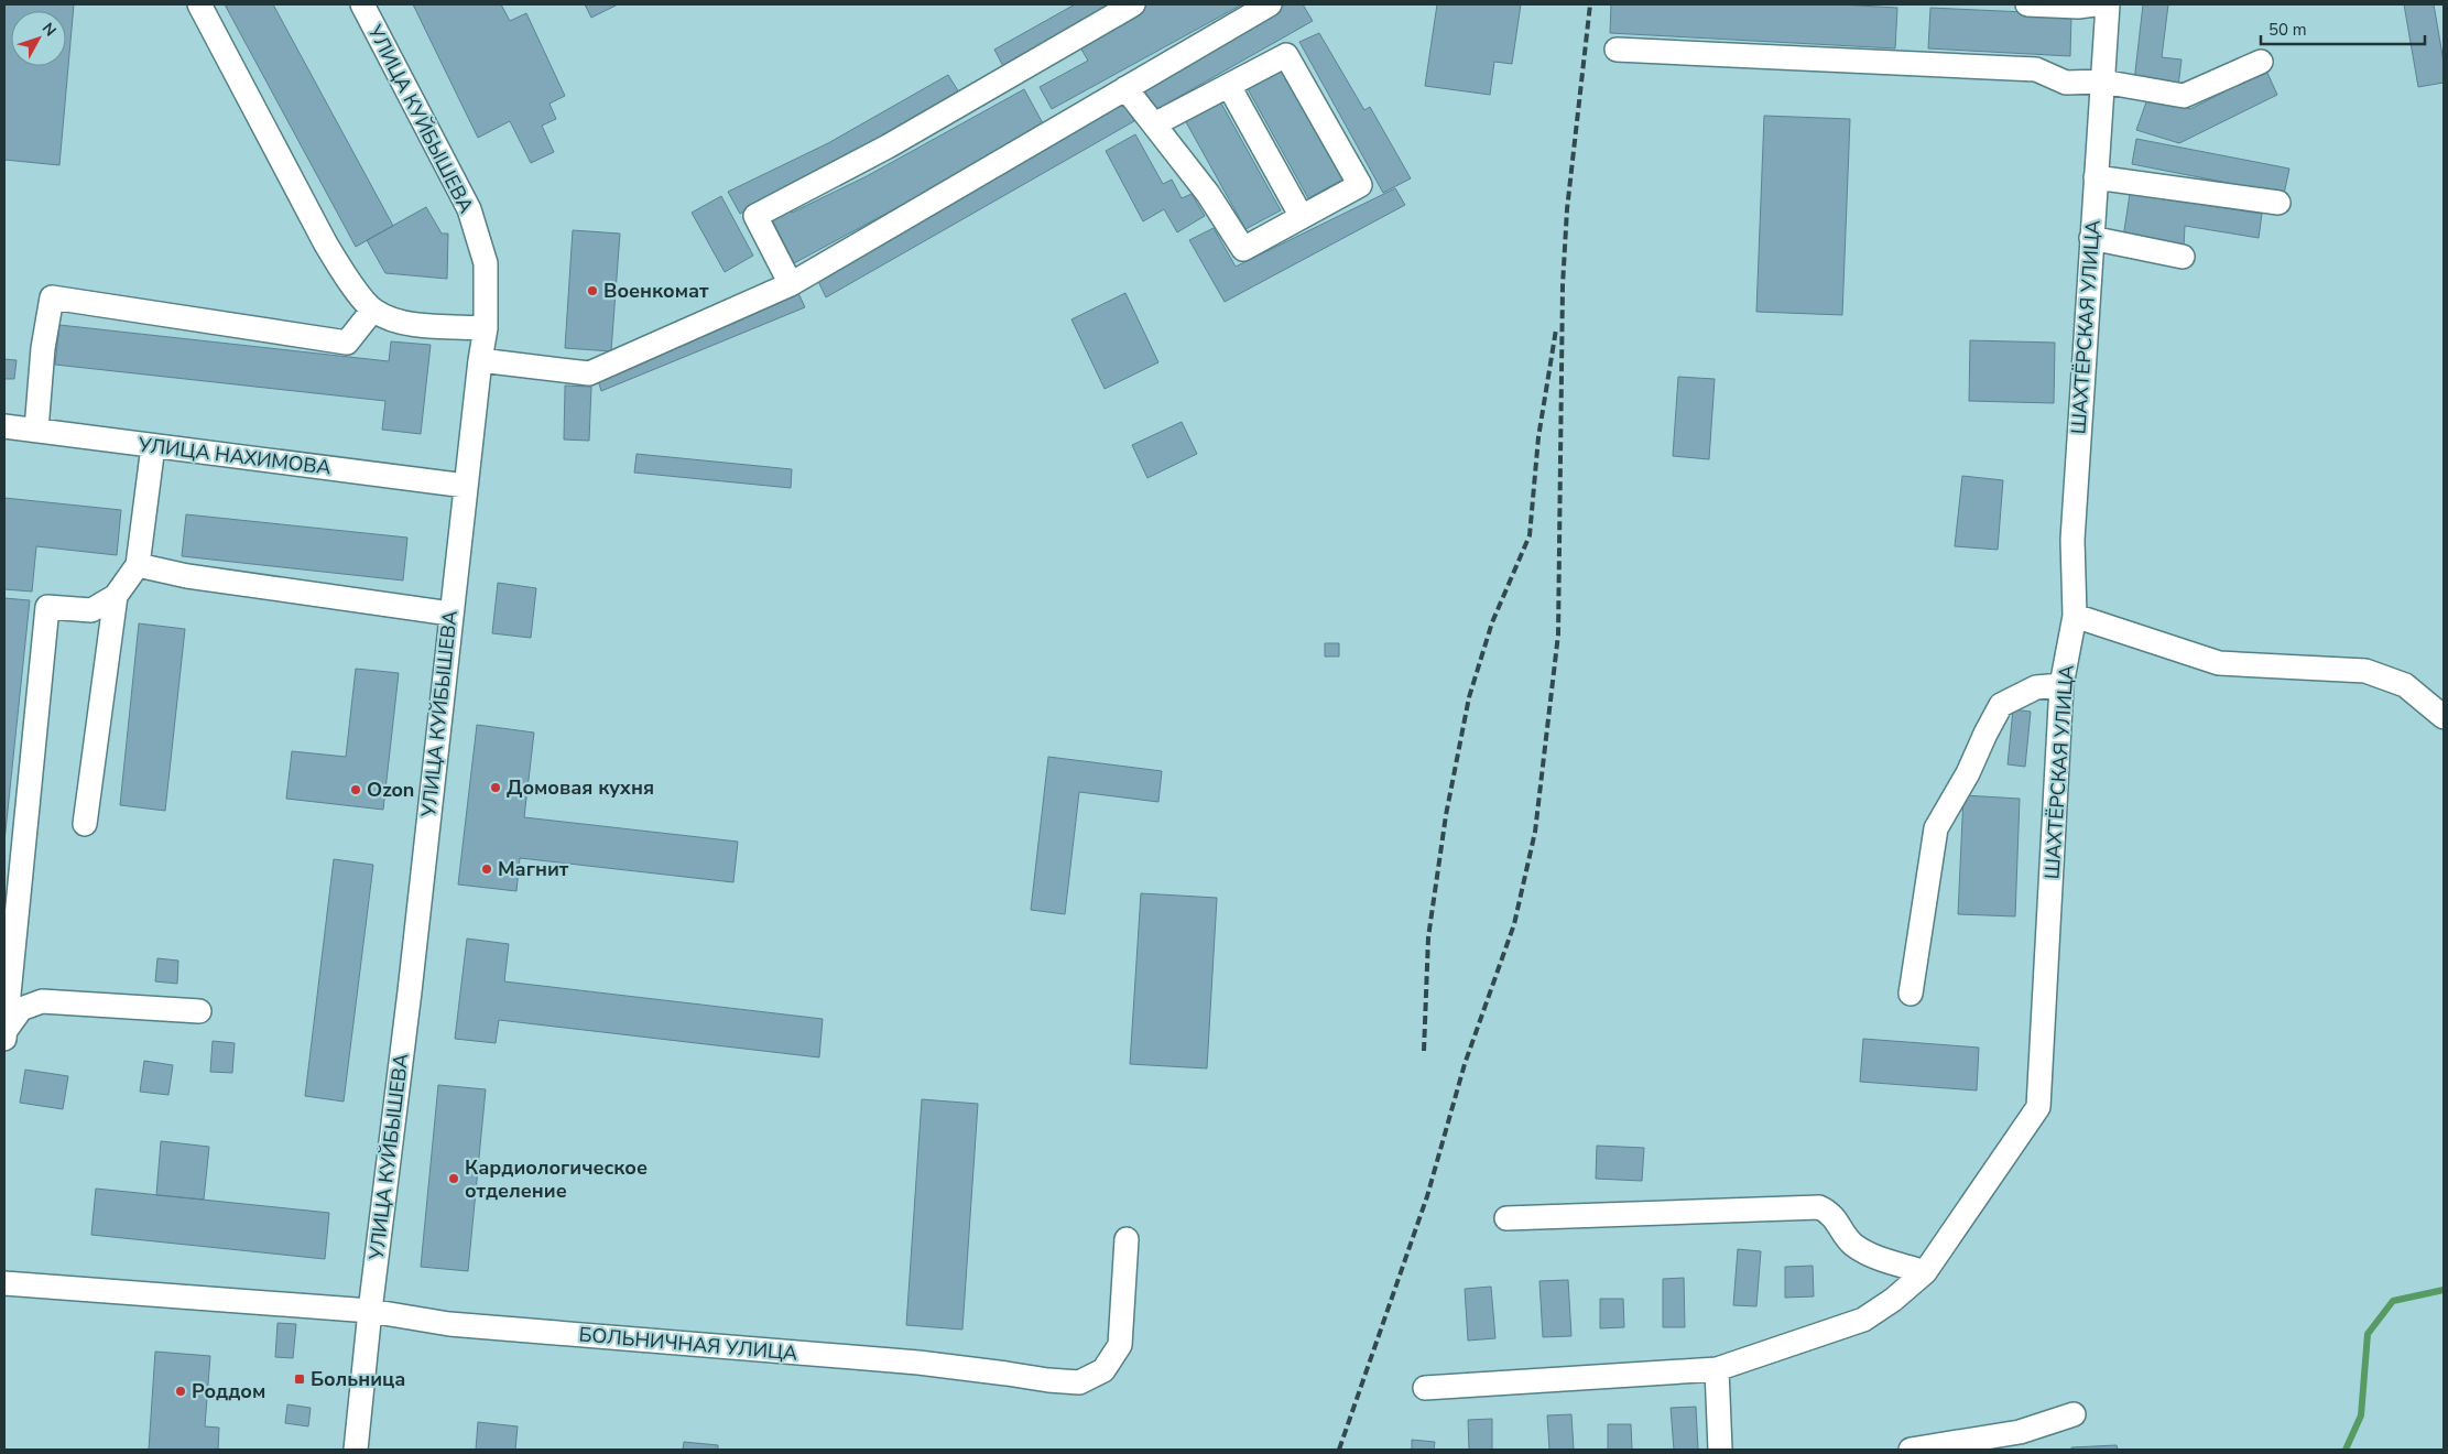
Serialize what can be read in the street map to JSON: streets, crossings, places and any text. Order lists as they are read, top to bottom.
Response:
{
  "streets": {
    "street": [
      "УЛИЦА КУЙБЫШЕВА",
      "ШАХТЁРСКАЯ УЛИЦА",
      "УЛИЦА НАХИМОВА",
      "БОЛЬНИЧНАЯ УЛИЦА"
    ]
  },
  "crossings": [
    ["УЛИЦА КУЙБЫШЕВА", "УЛИЦА НАХИМОВА"],
    ["УЛИЦА КУЙБЫШЕВА", "БОЛЬНИЧНАЯ УЛИЦА"]
  ],
  "places": {
    "other": [
      "Военкомат",
      "Домовая кухня",
      "Ozon",
      "Магнит",
      "Кардиологическое отделение",
      "Роддом"
    ],
    "transit": ["Больница"]
  },
  "scale_bar": "50 m",
  "north": "top right"
}
